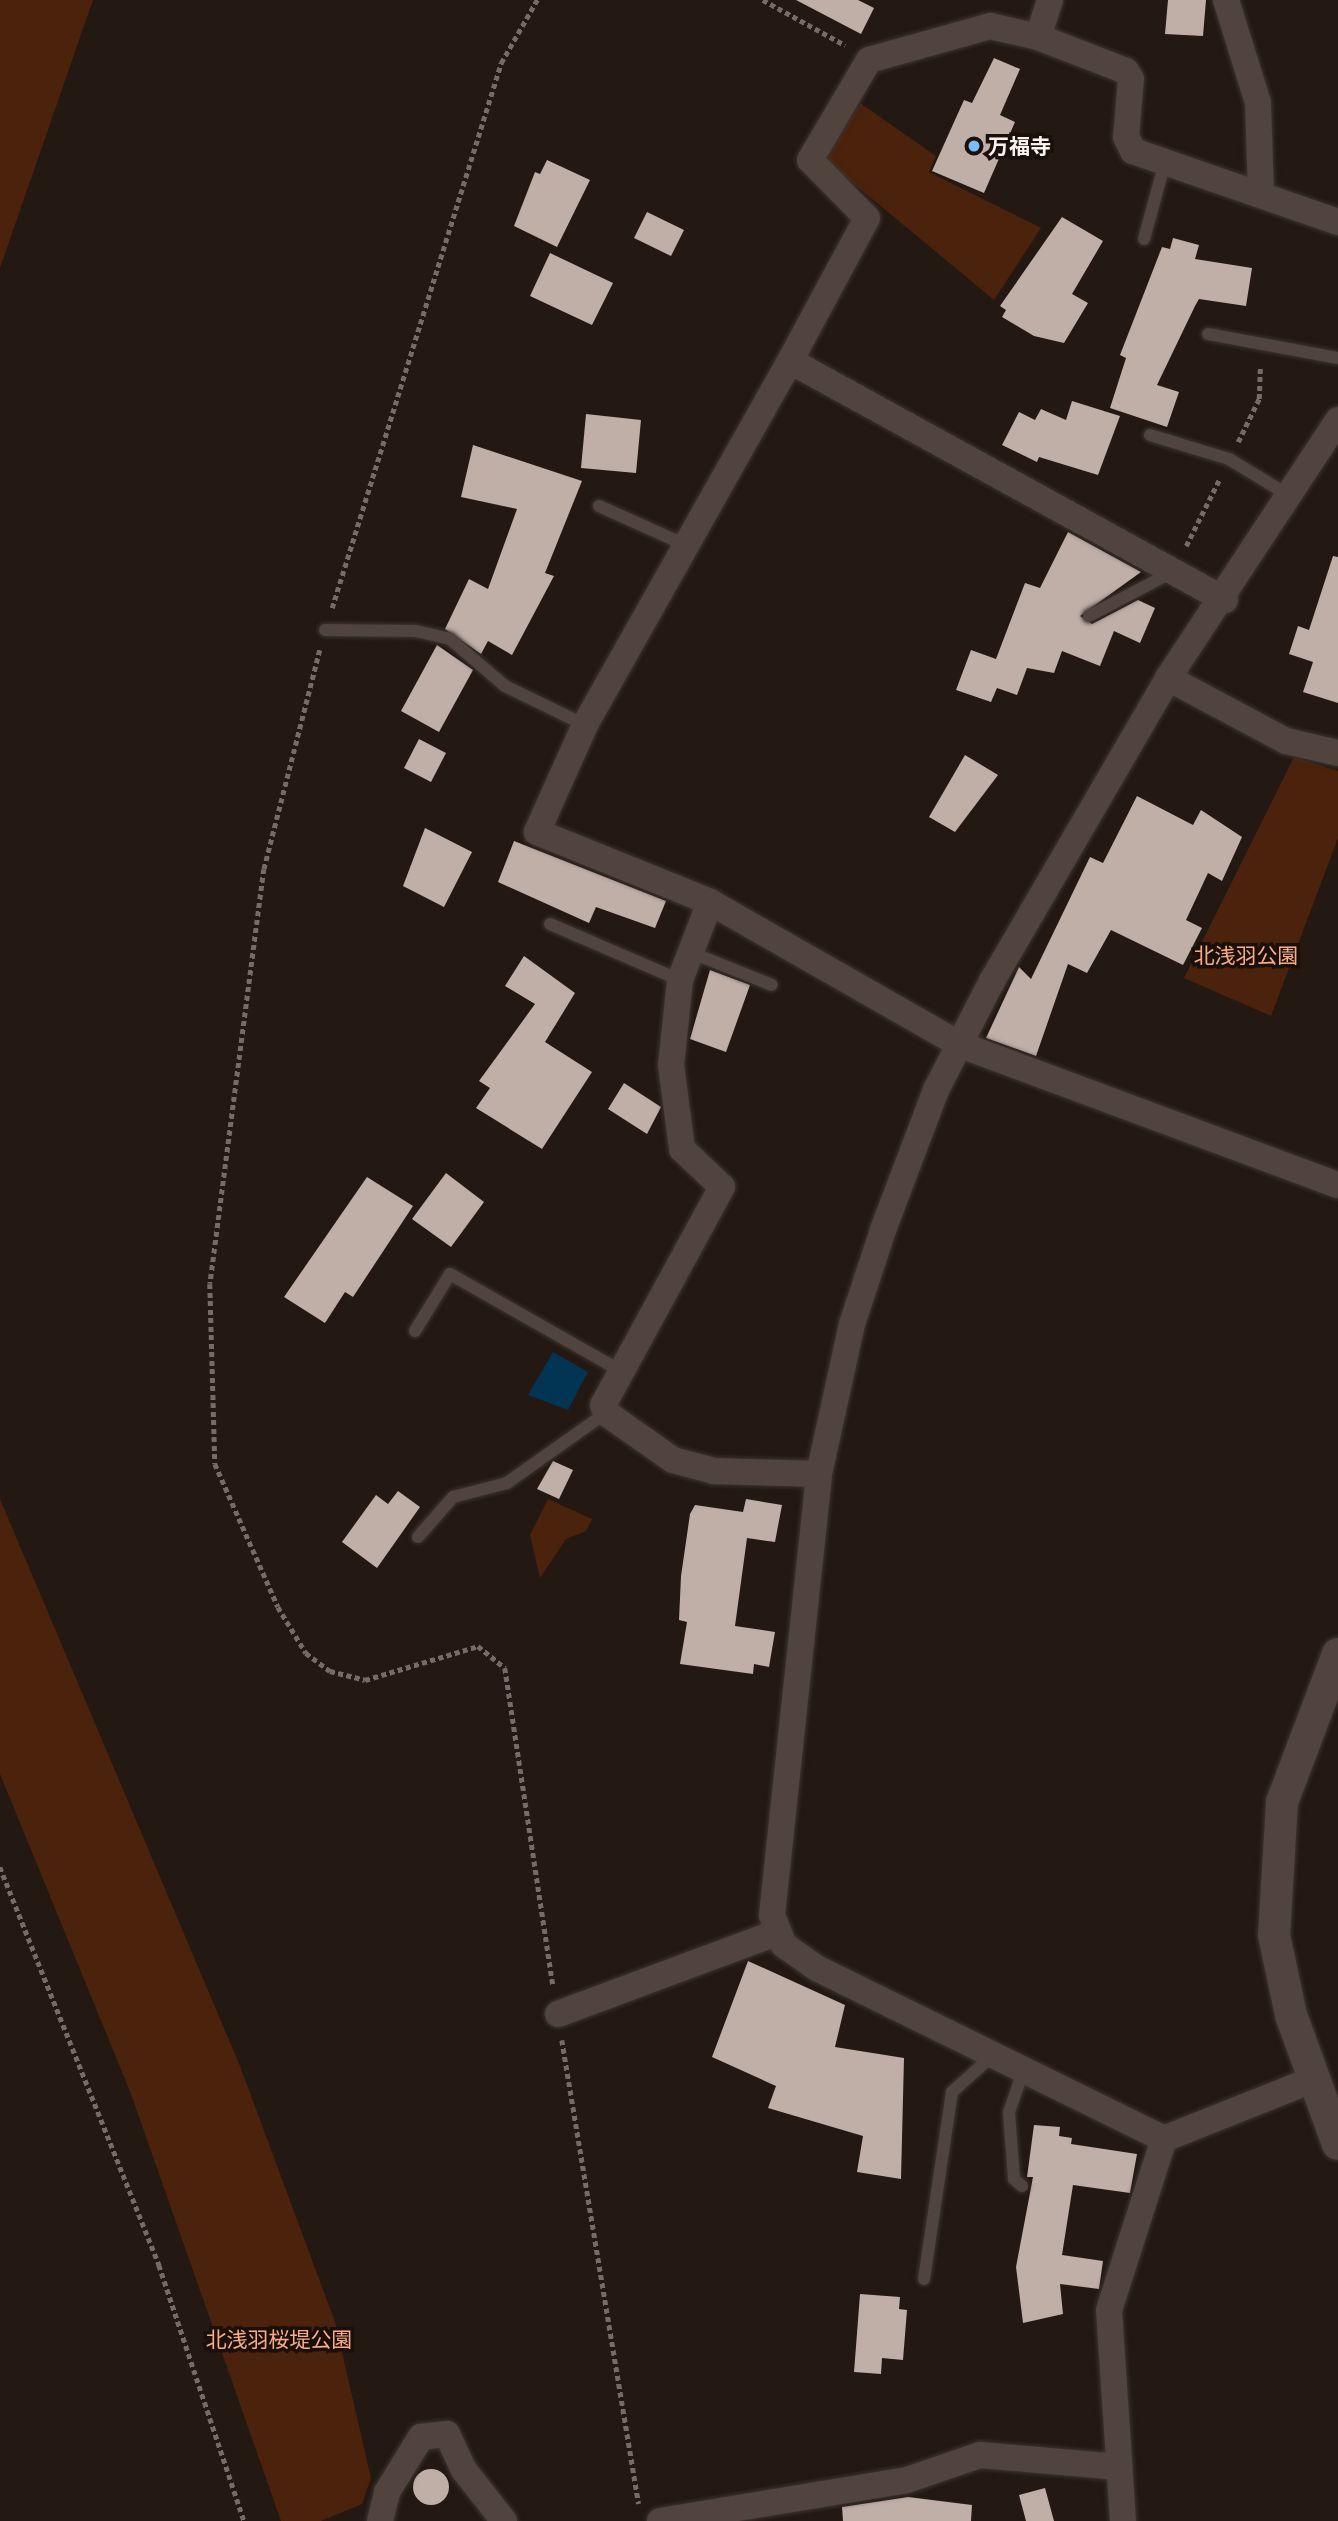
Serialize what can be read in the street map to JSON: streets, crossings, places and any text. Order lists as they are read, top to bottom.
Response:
{
  "parks": ["北浅羽公園", "北浅羽桜堤公園"],
  "places": ["万福寺"]
}
